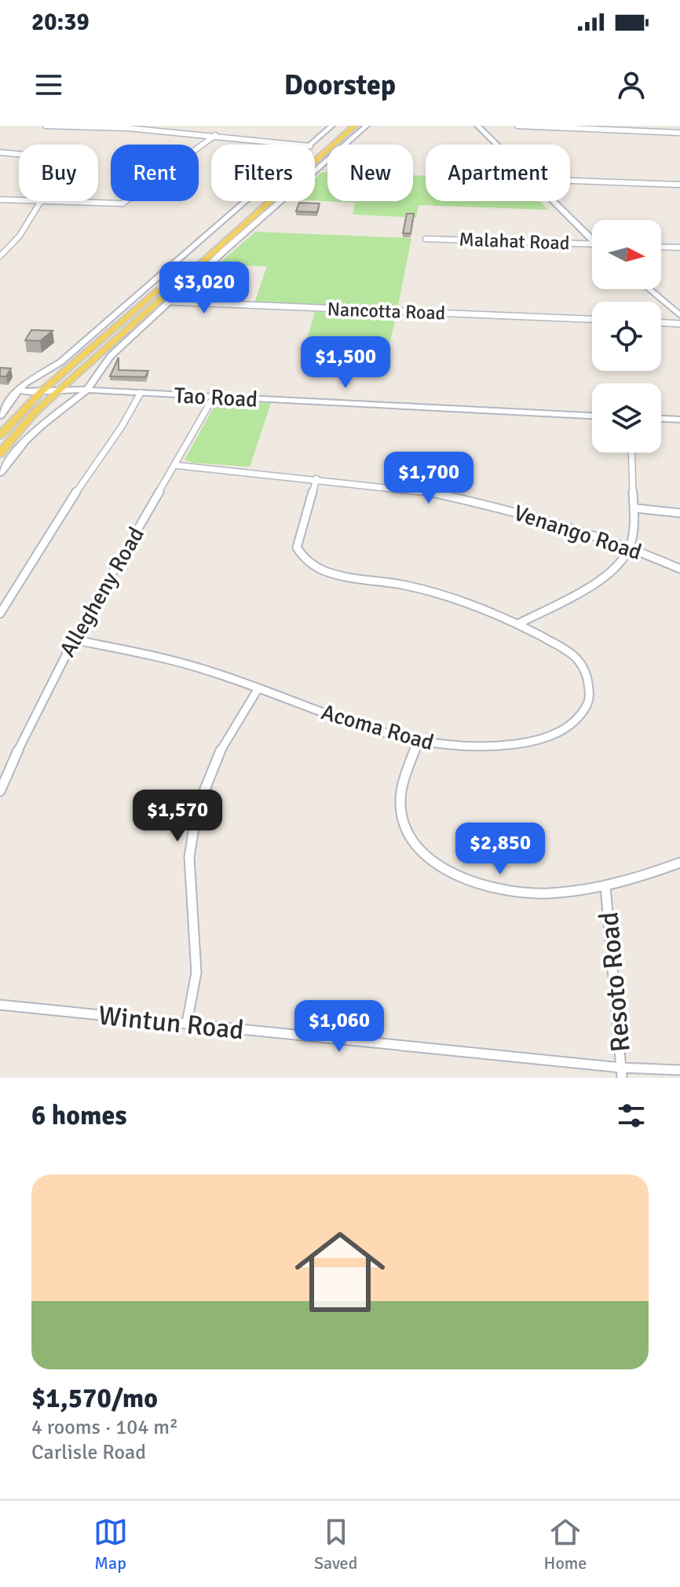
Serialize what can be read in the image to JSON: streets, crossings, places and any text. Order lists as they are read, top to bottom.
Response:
{
  "streets": {
    "street": [
      "Malahat Road",
      "Nancotta Road",
      "Tao Road",
      "Venango Road",
      "Allegheny Road",
      "Acoma Road",
      "Resoto Road",
      "Wintun Road"
    ]
  },
  "crossings": [
    ["Tao Road", "Allegheny Road"],
    ["Venango Road", "Allegheny Road"],
    ["Venango Road", "Acoma Road"],
    ["Allegheny Road", "Acoma Road"],
    ["Resoto Road", "Wintun Road"]
  ],
  "north": "right",
  "page": {
    "status": "20:39",
    "header": "Doorstep",
    "chip": [
      "Buy",
      "Rent",
      "Filters",
      "New",
      "Apartment"
    ],
    "price": [
      "$3,020",
      "$1,500",
      "$1,700",
      "$1,570",
      "$2,850",
      "$1,060"
    ],
    "heading": "6 homes",
    "list": [
      {
        "name": "$1,570/mo",
        "note": "4 rooms · 104 m² · Carlisle Road"
      }
    ],
    "tabs": ["Map", "Saved", "Home"]
  }
}
